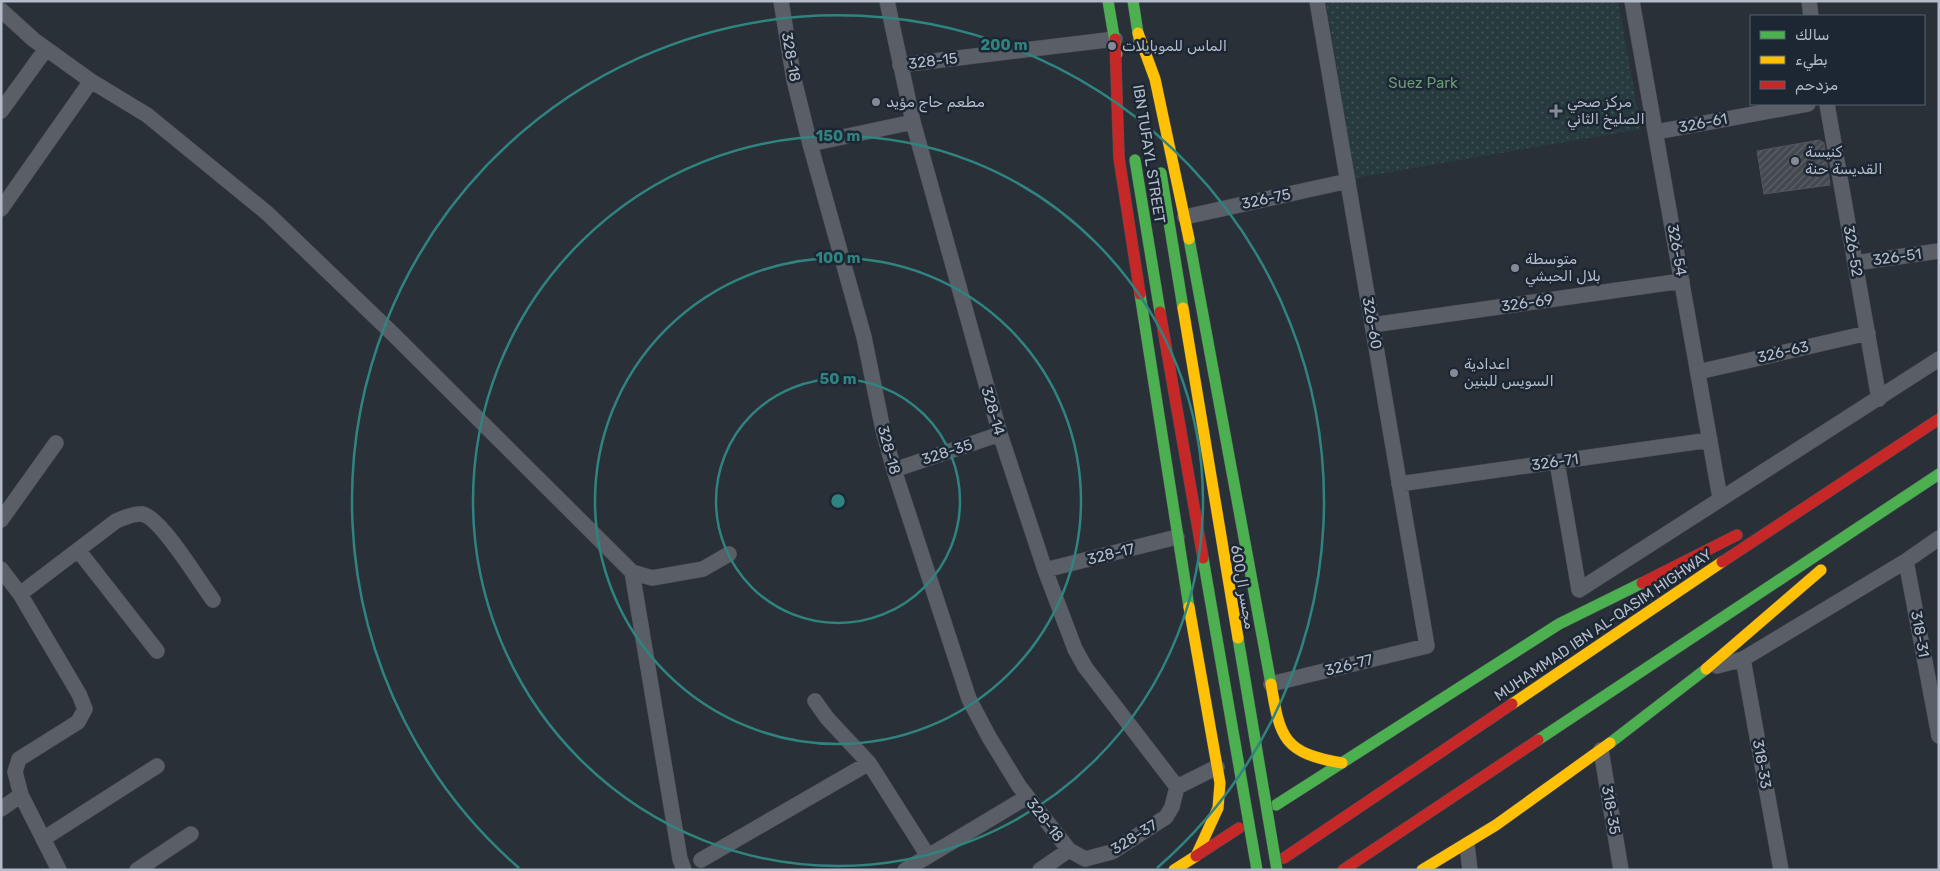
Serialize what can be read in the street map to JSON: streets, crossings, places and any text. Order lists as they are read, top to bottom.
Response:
{
  "streets": {
    "main road": ["IBN TUFAYL STREET", "مجسر ال600", "MUHAMMAD IBN AL-QASIM HIGHWAY"],
    "street": [
      "328-18",
      "328-15",
      "326-61",
      "326-75",
      "326-54",
      "326-52",
      "326-51",
      "326-69",
      "326-60",
      "326-63",
      "328-14",
      "328-35",
      "326-71",
      "328-17",
      "318-31",
      "326-77",
      "318-33",
      "318-35",
      "328-37"
    ]
  },
  "crossings": [
    ["328-18", "328-35"],
    ["328-18", "328-37"],
    ["328-15", "IBN TUFAYL STREET"],
    ["328-15", "328-14"],
    ["326-61", "326-54"],
    ["IBN TUFAYL STREET", "مجسر ال600"],
    ["326-75", "326-60"],
    ["326-54", "326-69"],
    ["326-54", "326-63"],
    ["326-54", "326-71"],
    ["326-52", "326-51"],
    ["326-52", "326-63"],
    ["326-69", "326-60"],
    ["326-60", "326-71"],
    ["326-60", "326-77"],
    ["328-14", "328-35"],
    ["328-14", "328-17"],
    ["328-14", "328-37"]
  ],
  "parks": ["Suez Park"],
  "places": {
    "other": [
      "الماس للموبايلات",
      "مطعم حاج مؤيد",
      "كنيسة القديسة حنة",
      "متوسطة بلال الحبشي",
      "اعدادية السويس للبنين"
    ],
    "health": ["مركز صحي الصليخ الثاني"]
  },
  "legend": ["سالك", "بطيء", "مزدحم"],
  "rings": [
    "200 m",
    "150 m",
    "100 m",
    "50 m"
  ]
}
